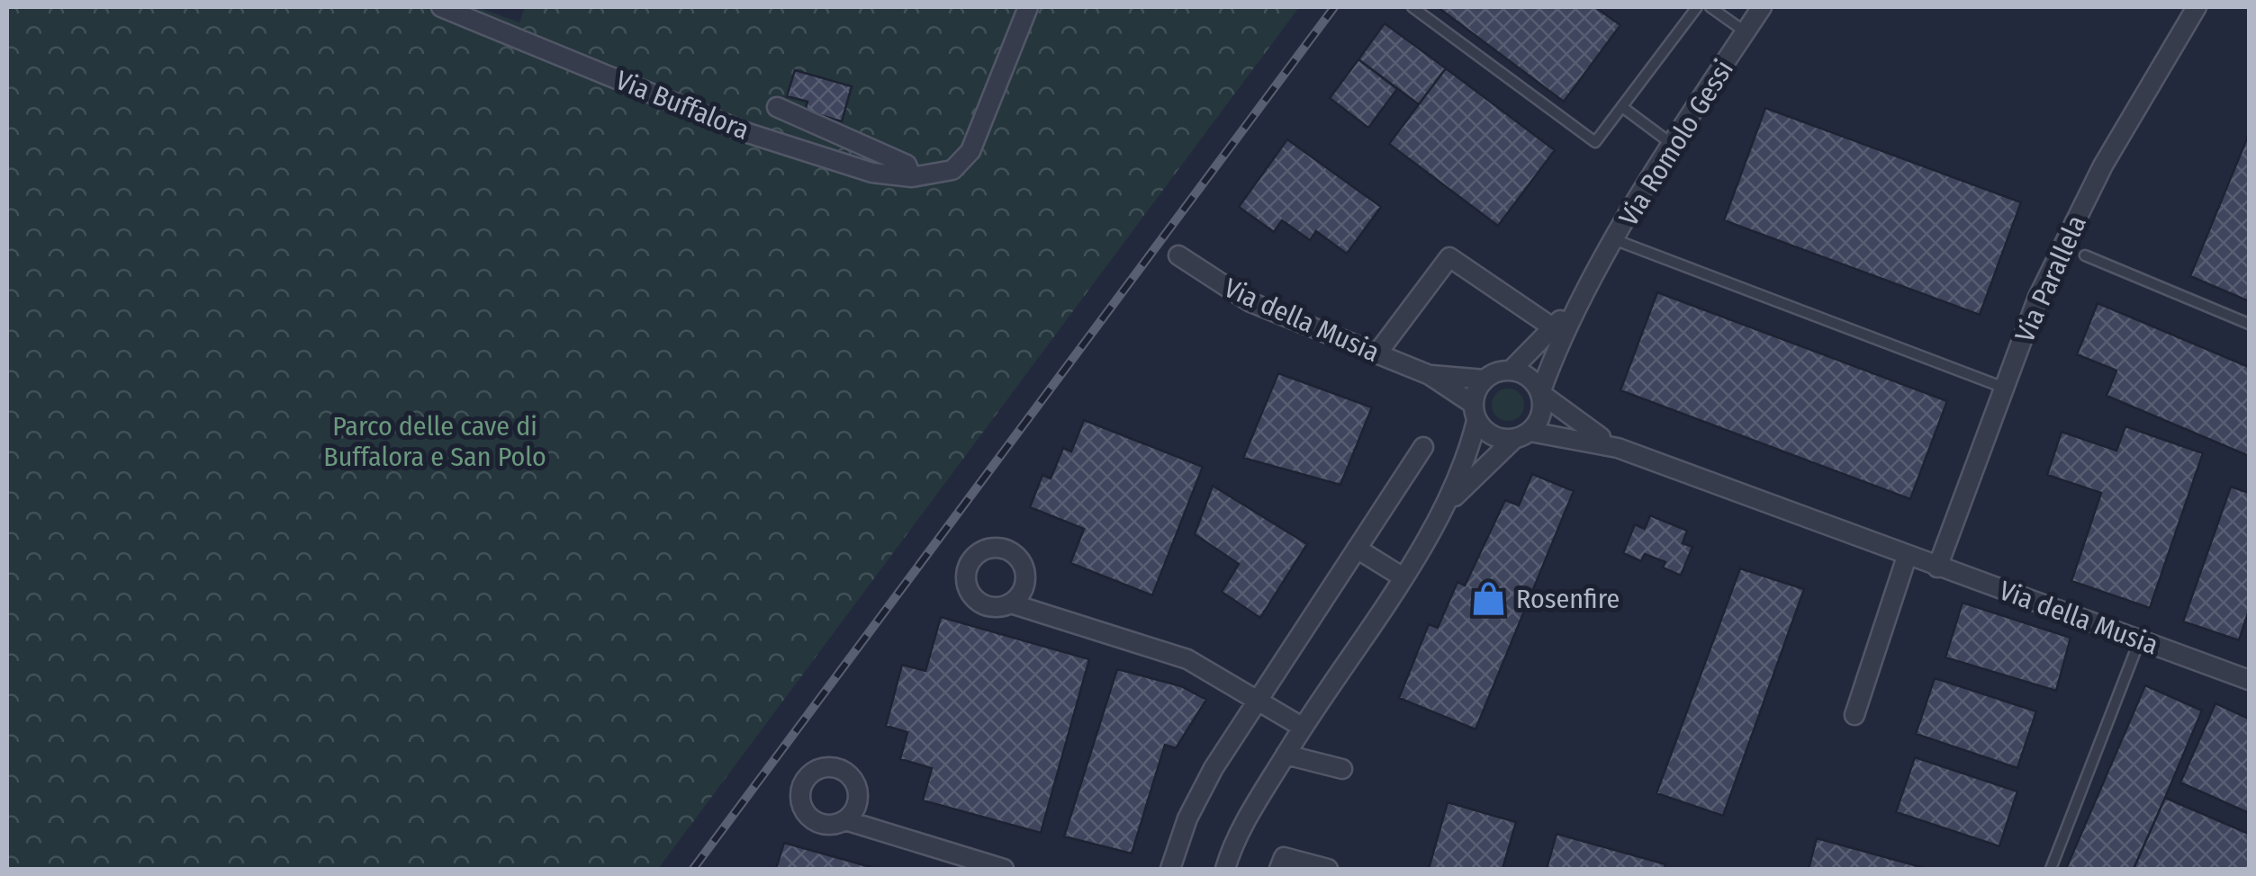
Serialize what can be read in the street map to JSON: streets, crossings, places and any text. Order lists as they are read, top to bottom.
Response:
{
  "streets": {
    "street": [
      "Via Buffalora",
      "Via Romolo Gessi",
      "Via Parallela",
      "Via della Musia"
    ]
  },
  "crossings": [
    ["Via Romolo Gessi", "Via della Musia"],
    ["Via Parallela", "Via della Musia"]
  ],
  "parks": ["Parco delle cave di Buffalora e San Polo"],
  "places": {
    "shop": ["Rosenfire"]
  }
}
